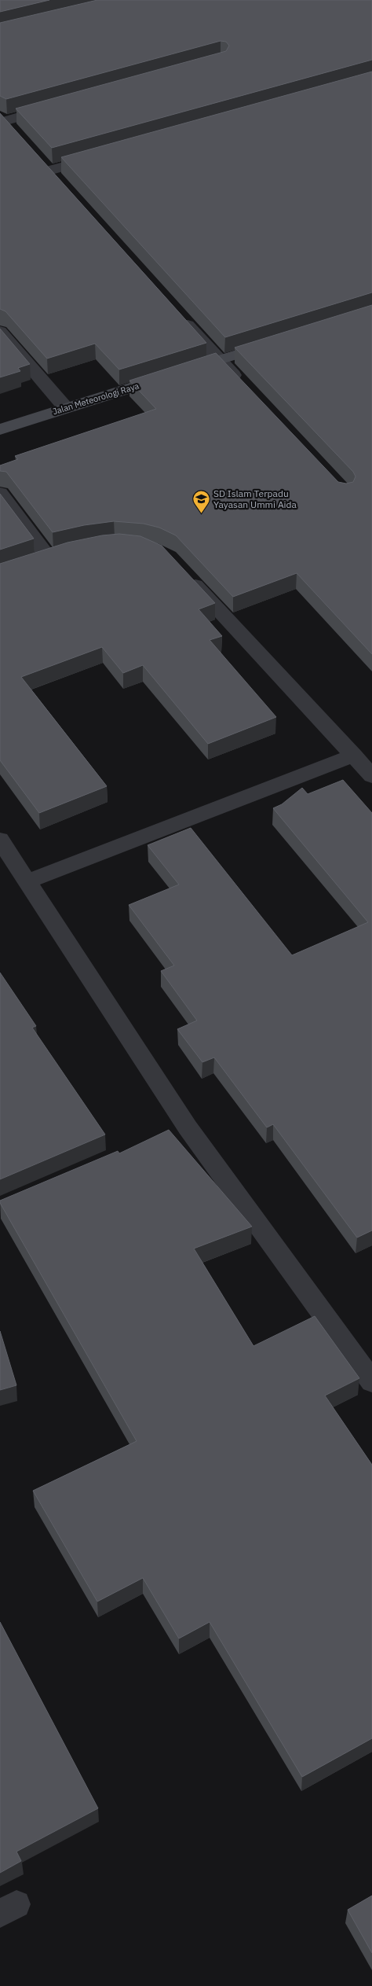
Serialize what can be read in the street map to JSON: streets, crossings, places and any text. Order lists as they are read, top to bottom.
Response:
{
  "streets": {
    "main road": ["Jalan Meteorologi Raya"]
  },
  "places": {
    "school or university": ["SD Islam Terpadu Yayasan Ummi Aida"]
  }
}
